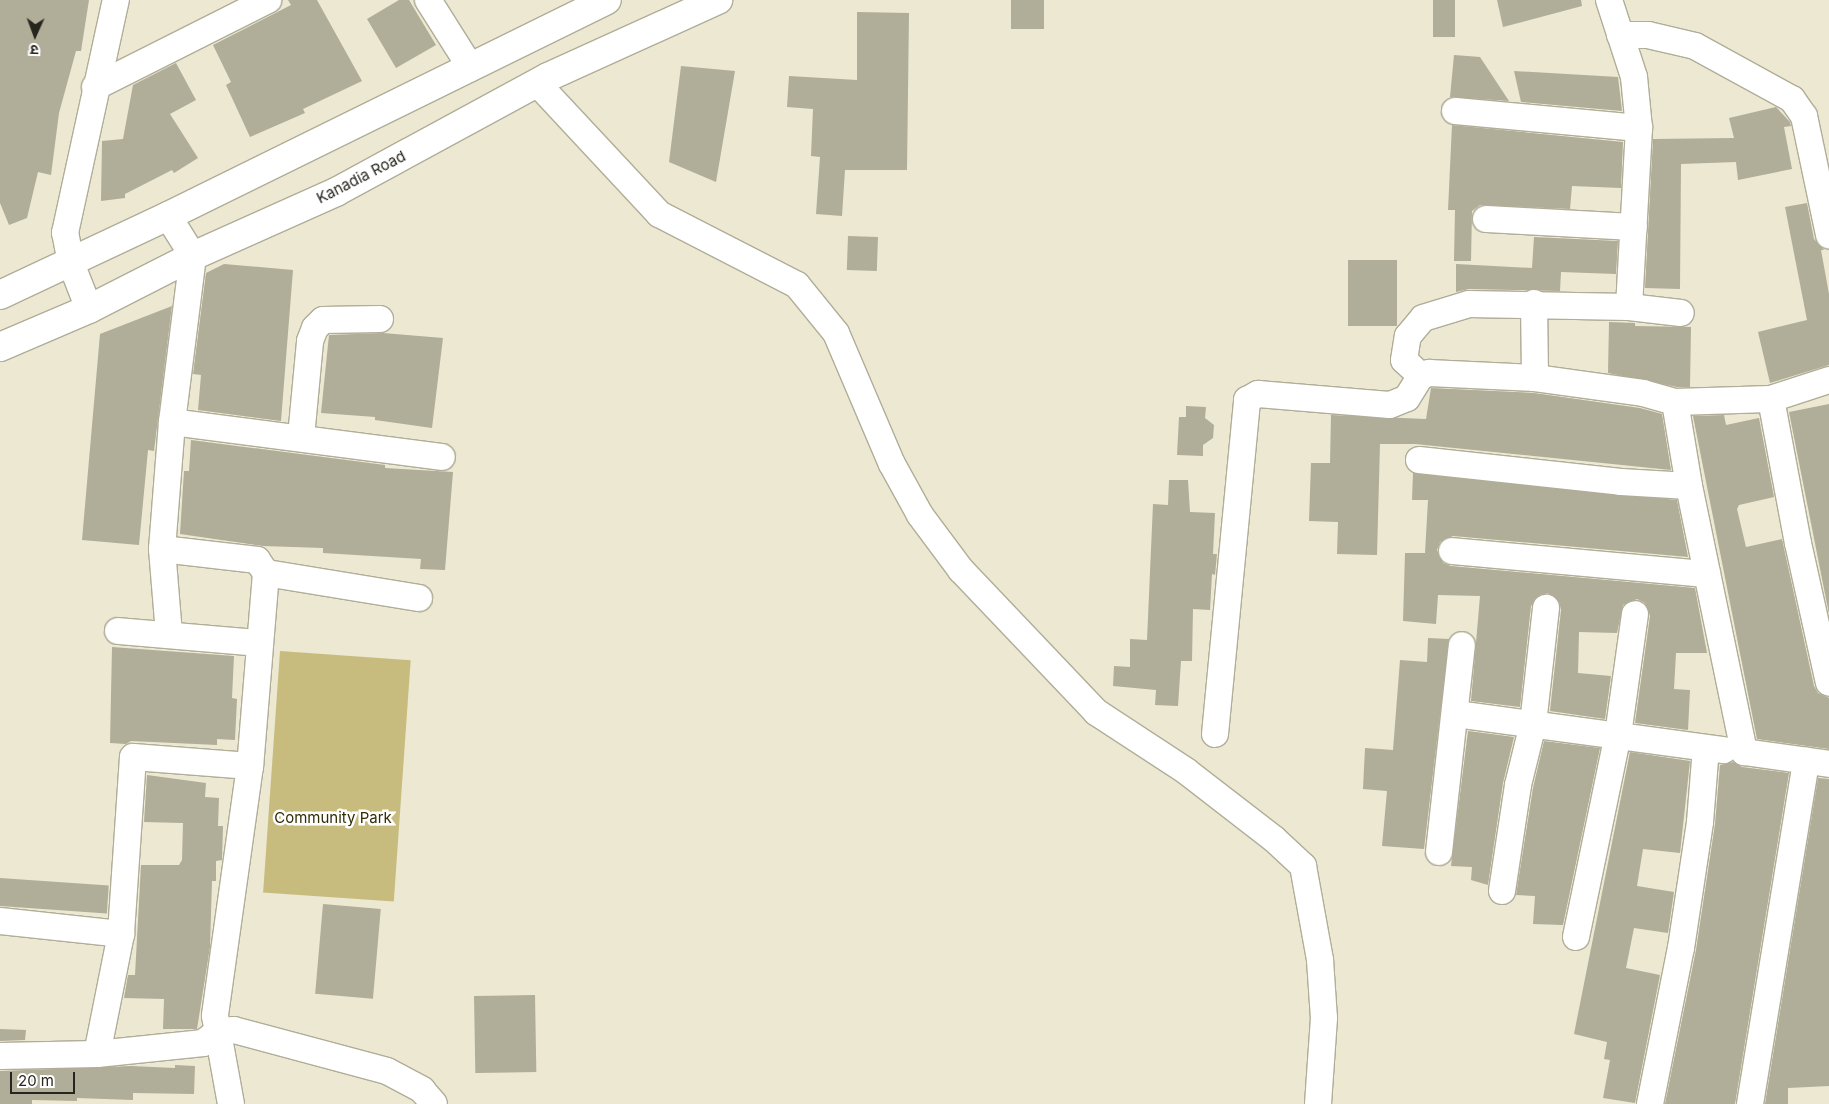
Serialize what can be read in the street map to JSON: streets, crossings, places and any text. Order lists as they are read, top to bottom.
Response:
{
  "streets": {
    "main road": ["Kanadia Road"]
  },
  "parks": ["Community Park"],
  "scale_bar": "20 m",
  "north": "bottom"
}
